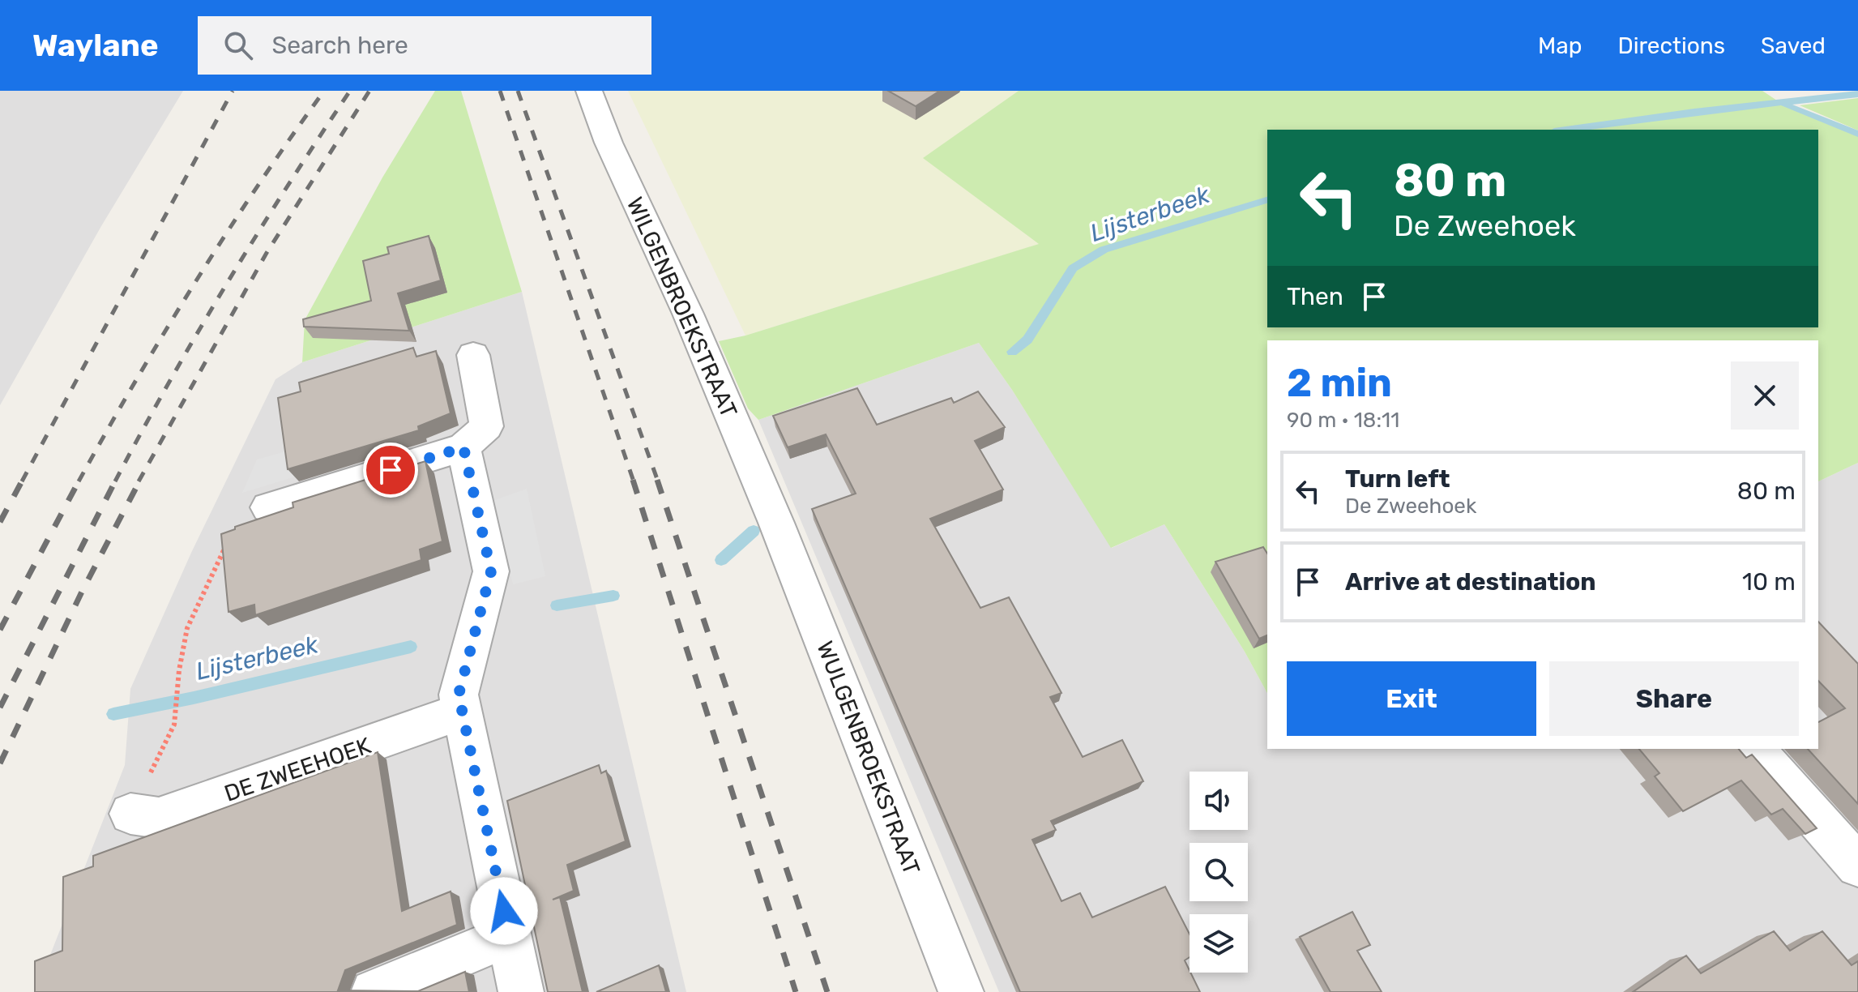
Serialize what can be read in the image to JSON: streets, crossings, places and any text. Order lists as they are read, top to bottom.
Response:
{
  "streets": {
    "street": ["WILGENBROEKSTRAAT", "WULGENBROEKSTRAAT", "DE ZWEEHOEK"]
  },
  "crossings": [
    ["WILGENBROEKSTRAAT", "WULGENBROEKSTRAAT"]
  ],
  "water": ["Lijsterbeek"],
  "page": {
    "header": "Waylane",
    "search": "Search here",
    "nav": ["Map", "Directions", "Saved"],
    "turn": ["80 m", "De Zweehoek"],
    "then": "Then",
    "heading": ["2 min", "90 m · 18:11"],
    "list": [
      {
        "name": "Turn left",
        "note": "De Zweehoek",
        "value": "80 m"
      },
      {
        "name": "Arrive at destination",
        "value": "10 m"
      }
    ],
    "buttons": ["Exit", "Share"]
  }
}
